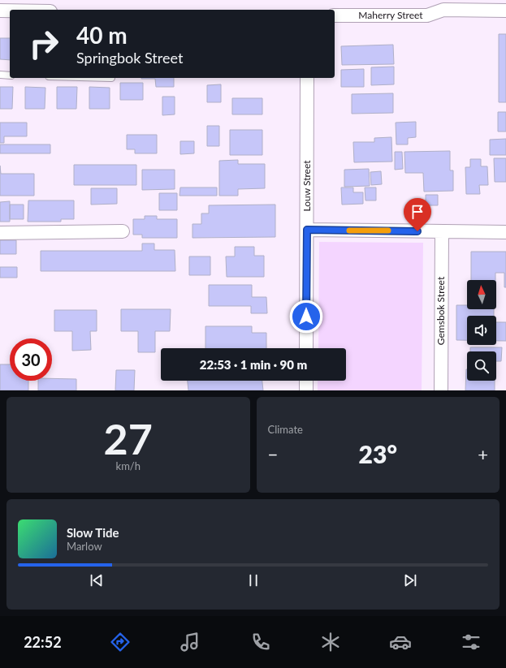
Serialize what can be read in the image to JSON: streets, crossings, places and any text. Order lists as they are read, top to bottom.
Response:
{
  "streets": {
    "street": ["Maherry Street", "Louw Street", "Gemsbok Street"]
  },
  "north": "top",
  "page": {
    "turn": ["40 m", "Springbok Street"],
    "limit": "30",
    "trip": "22:53 · 1 min · 90 m",
    "tile": [
      ["27", "km/h"],
      "Climate"
    ],
    "heat": ["−", "23°", "+"],
    "song": ["Slow Tide", "Marlow"],
    "tabs": "22:52"
  }
}
